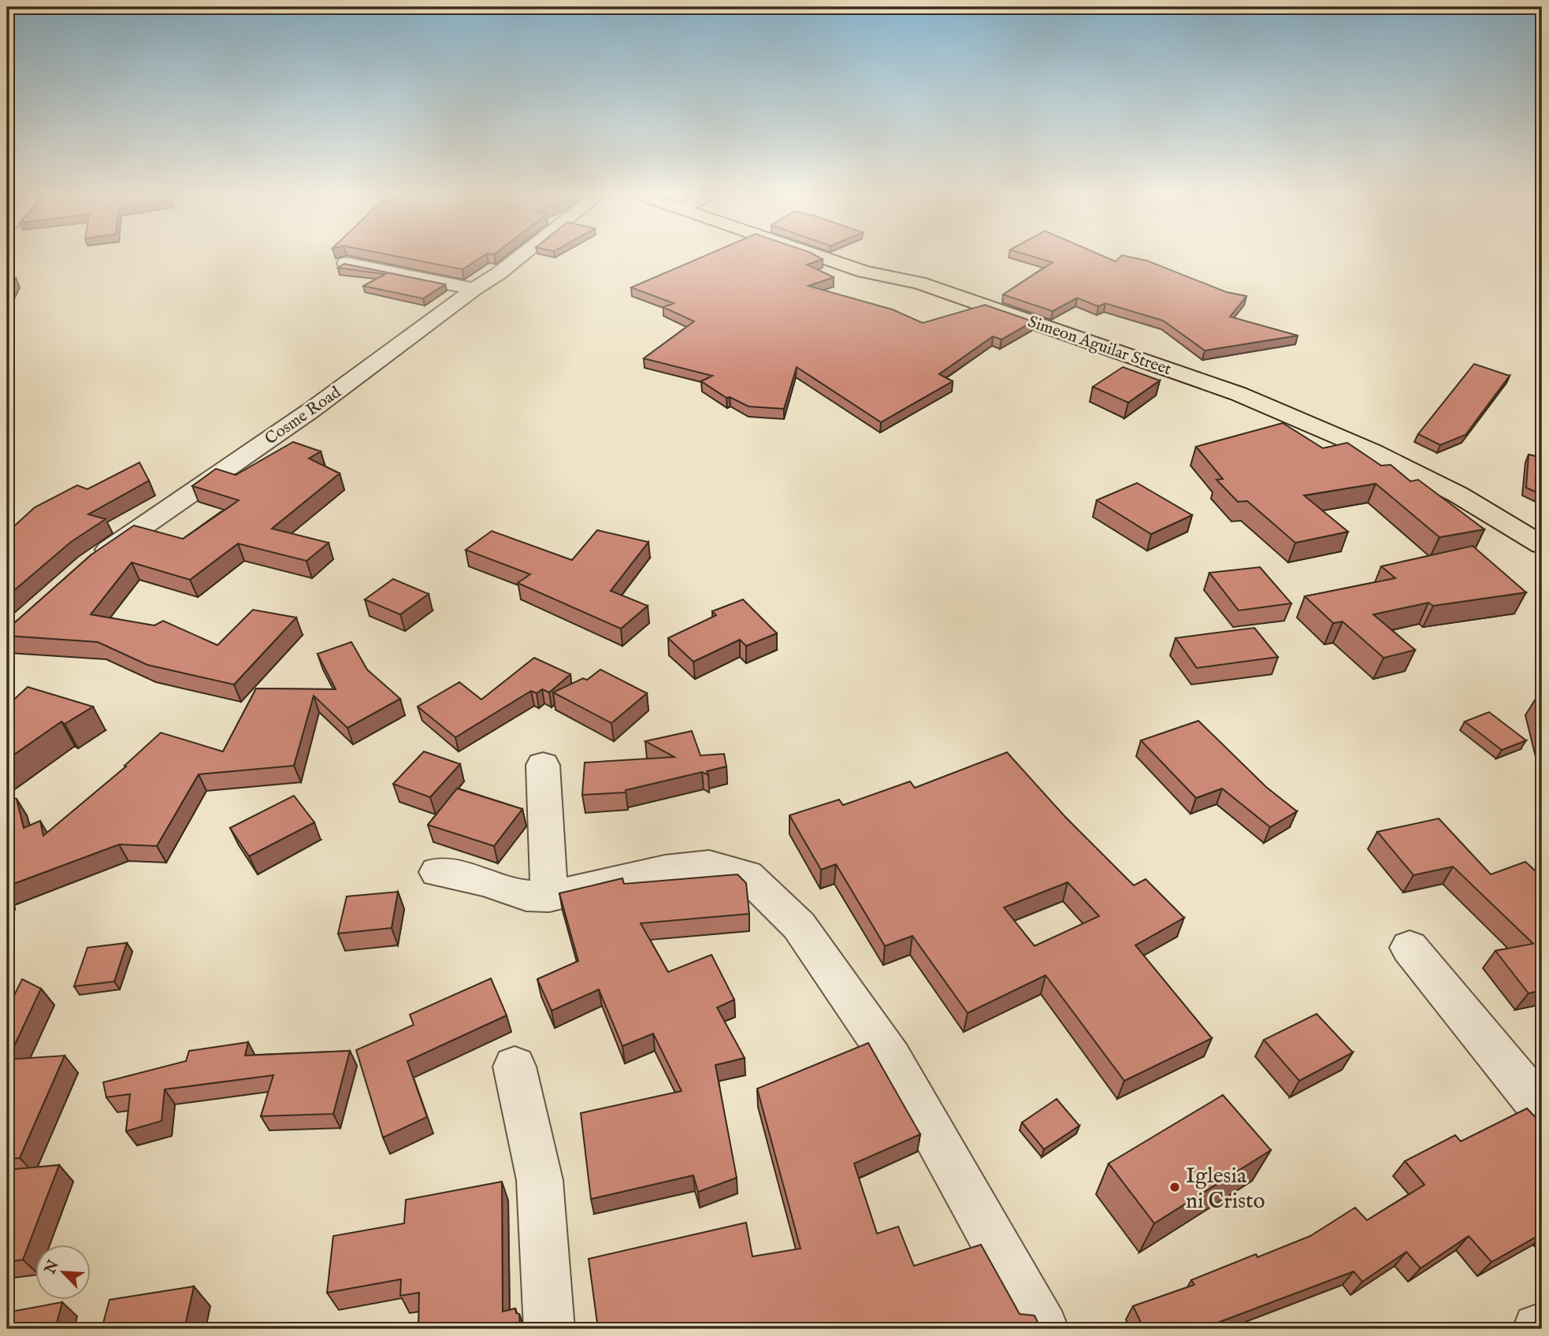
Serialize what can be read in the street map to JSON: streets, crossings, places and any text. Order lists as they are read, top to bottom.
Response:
{
  "streets": {
    "highway": ["Simeon Aguilar Street"],
    "street": ["Cosme Road"]
  },
  "places": ["Iglesia ni Cristo"],
  "north": "top left"
}
